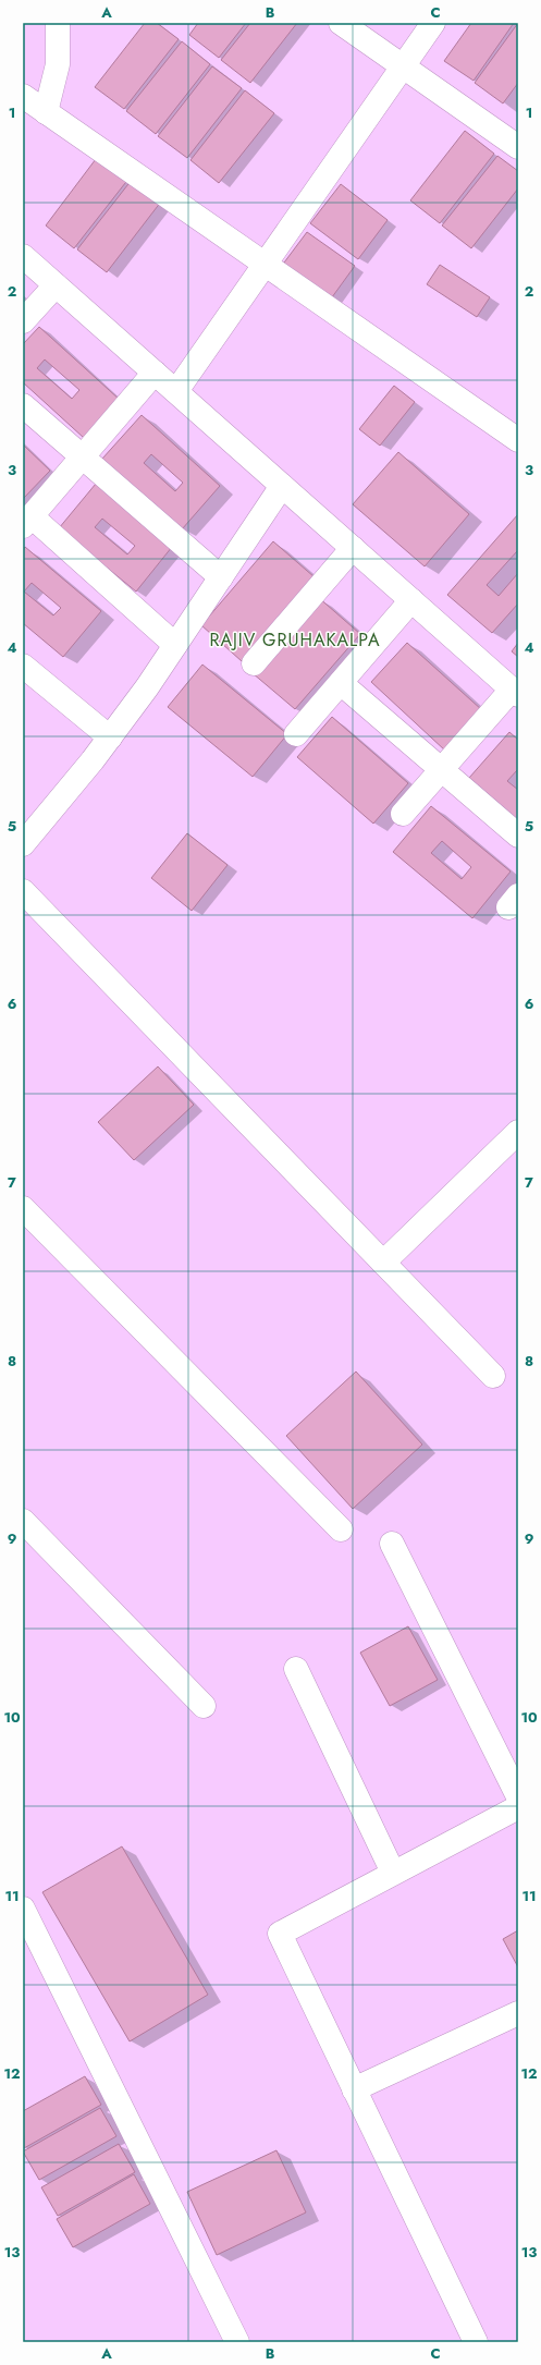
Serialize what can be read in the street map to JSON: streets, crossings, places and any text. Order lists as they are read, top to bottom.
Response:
{
  "districts": ["RAJIV GRUHAKALPA"],
  "grid": {
    "columns": ["A", "B", "C"],
    "rows": [
      "1",
      "2",
      "3",
      "4",
      "5",
      "6",
      "7",
      "8",
      "9",
      "10",
      "11",
      "12",
      "13"
    ]
  }
}
